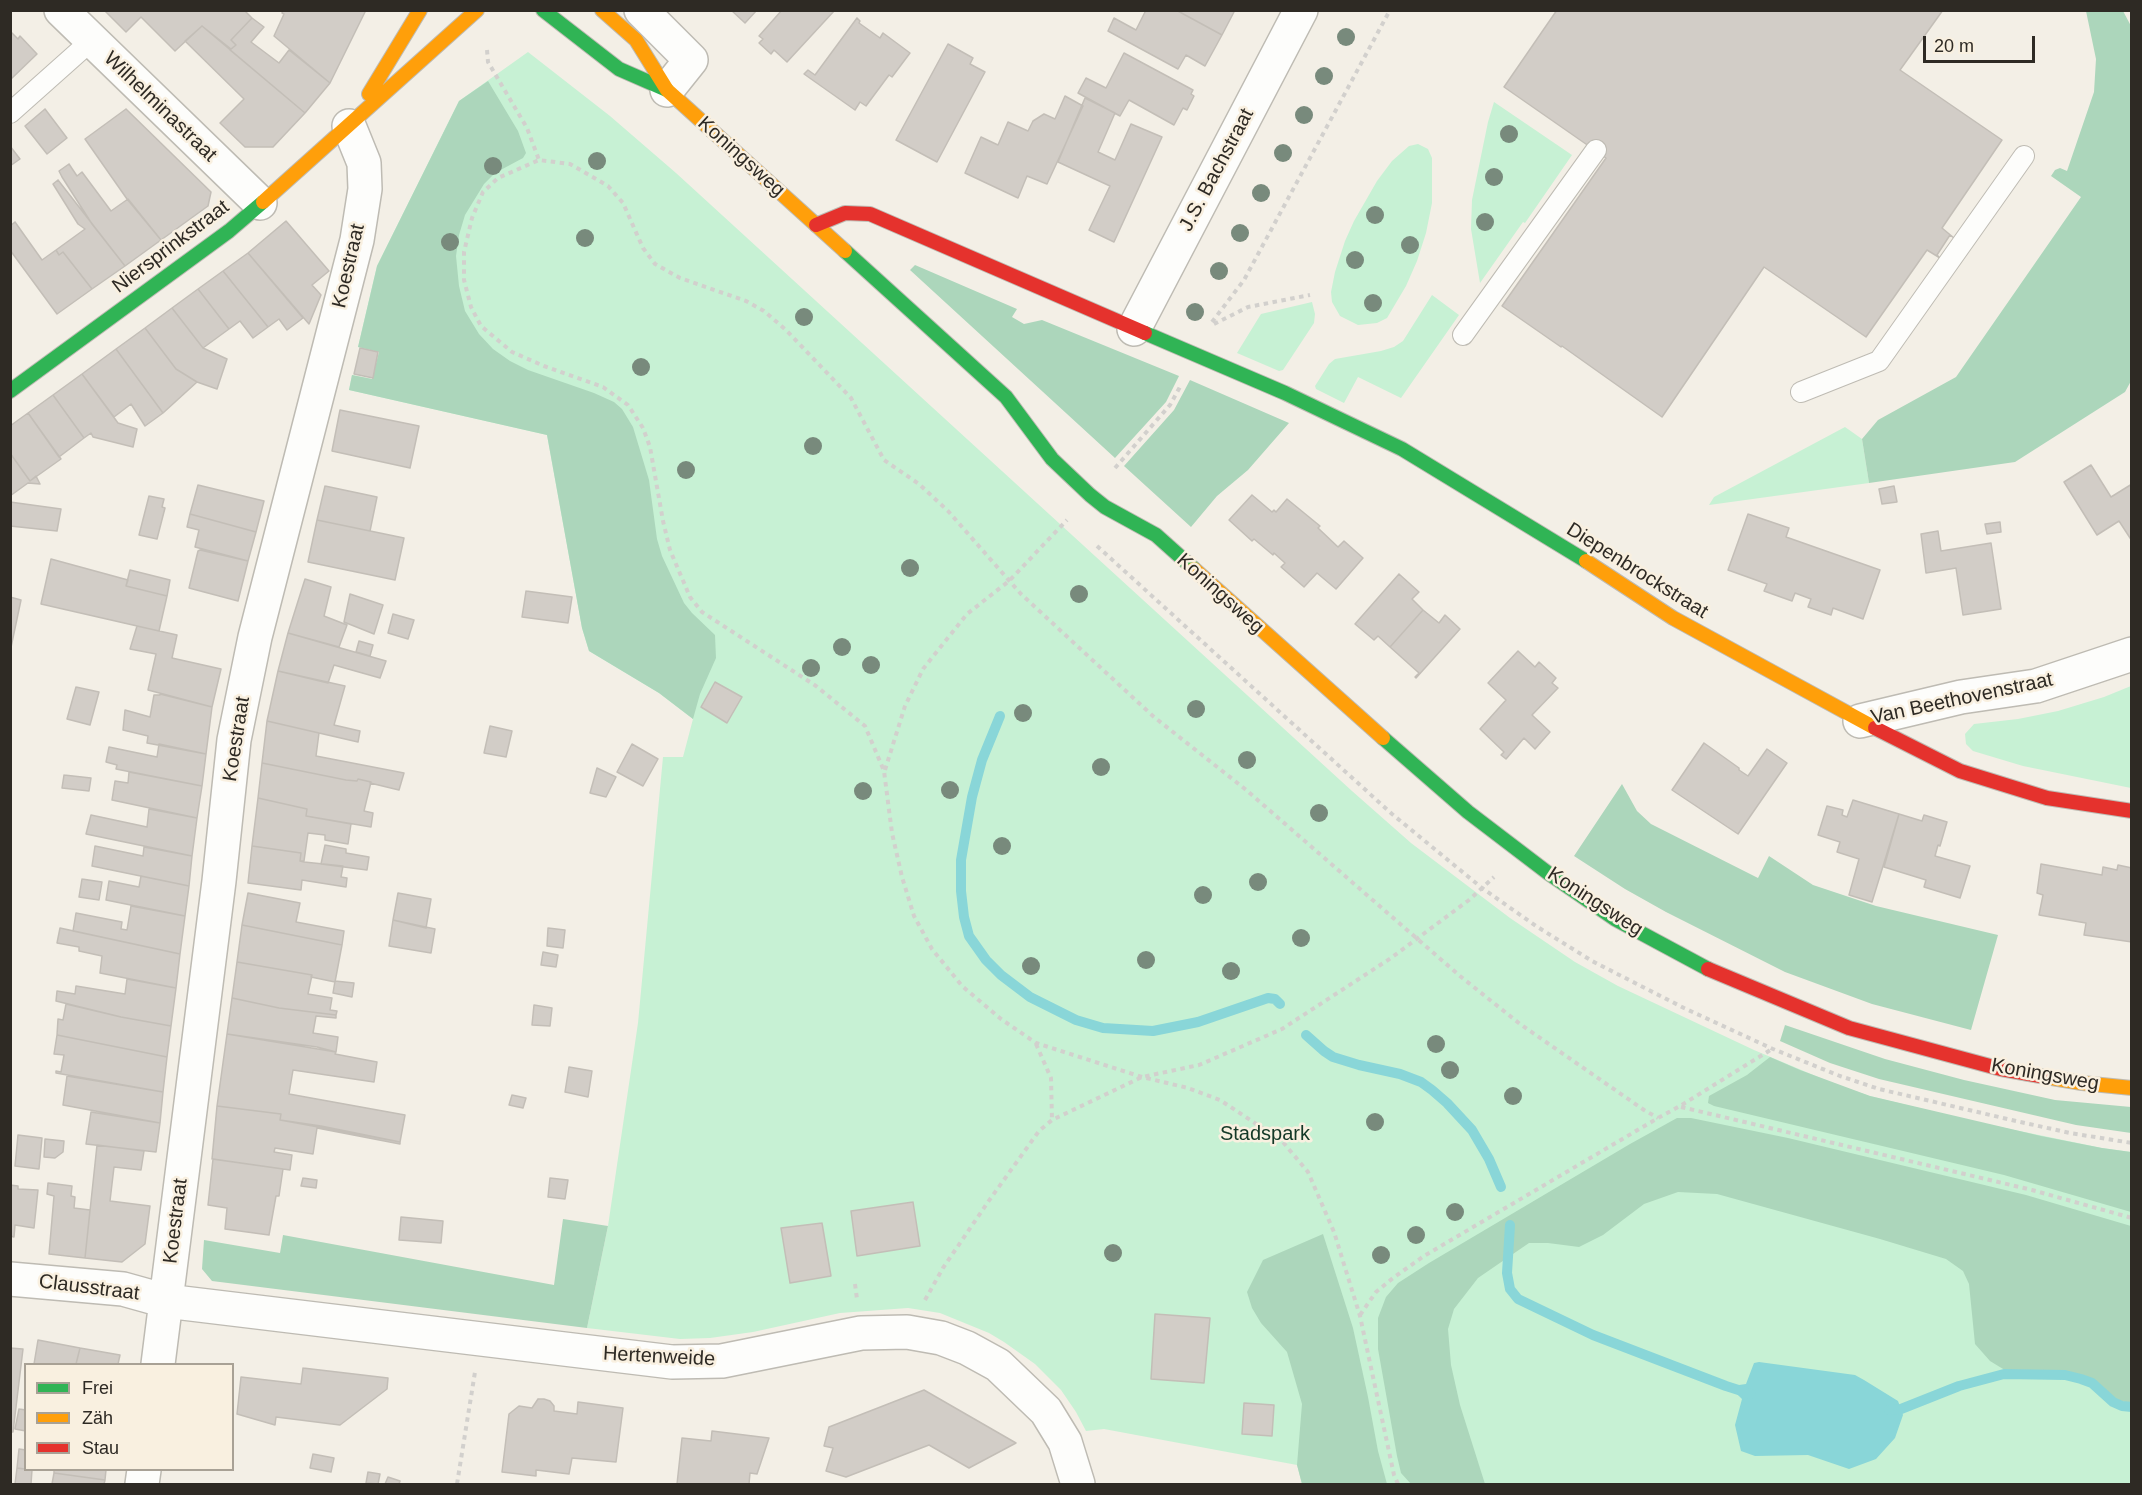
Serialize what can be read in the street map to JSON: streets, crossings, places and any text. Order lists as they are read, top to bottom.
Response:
{
  "streets": {
    "main road": ["Koningsweg", "Niersprinkstraat", "Diepenbrockstraat"],
    "street": [
      "Wilhelminastraat",
      "J.S. Bachstraat",
      "Koestraat",
      "Van Beethovenstraat",
      "Clausstraat",
      "Hertenweide"
    ]
  },
  "crossings": [
    ["Wilhelminastraat", "Niersprinkstraat"],
    ["J.S. Bachstraat", "Diepenbrockstraat"],
    ["Niersprinkstraat", "Koestraat"],
    ["Koestraat", "Clausstraat"],
    ["Koestraat", "Hertenweide"],
    ["Diepenbrockstraat", "Van Beethovenstraat"],
    ["Clausstraat", "Hertenweide"]
  ],
  "parks": ["Stadspark"],
  "legend": ["Frei", "Zäh", "Stau"],
  "scale_bar": "20 m"
}
